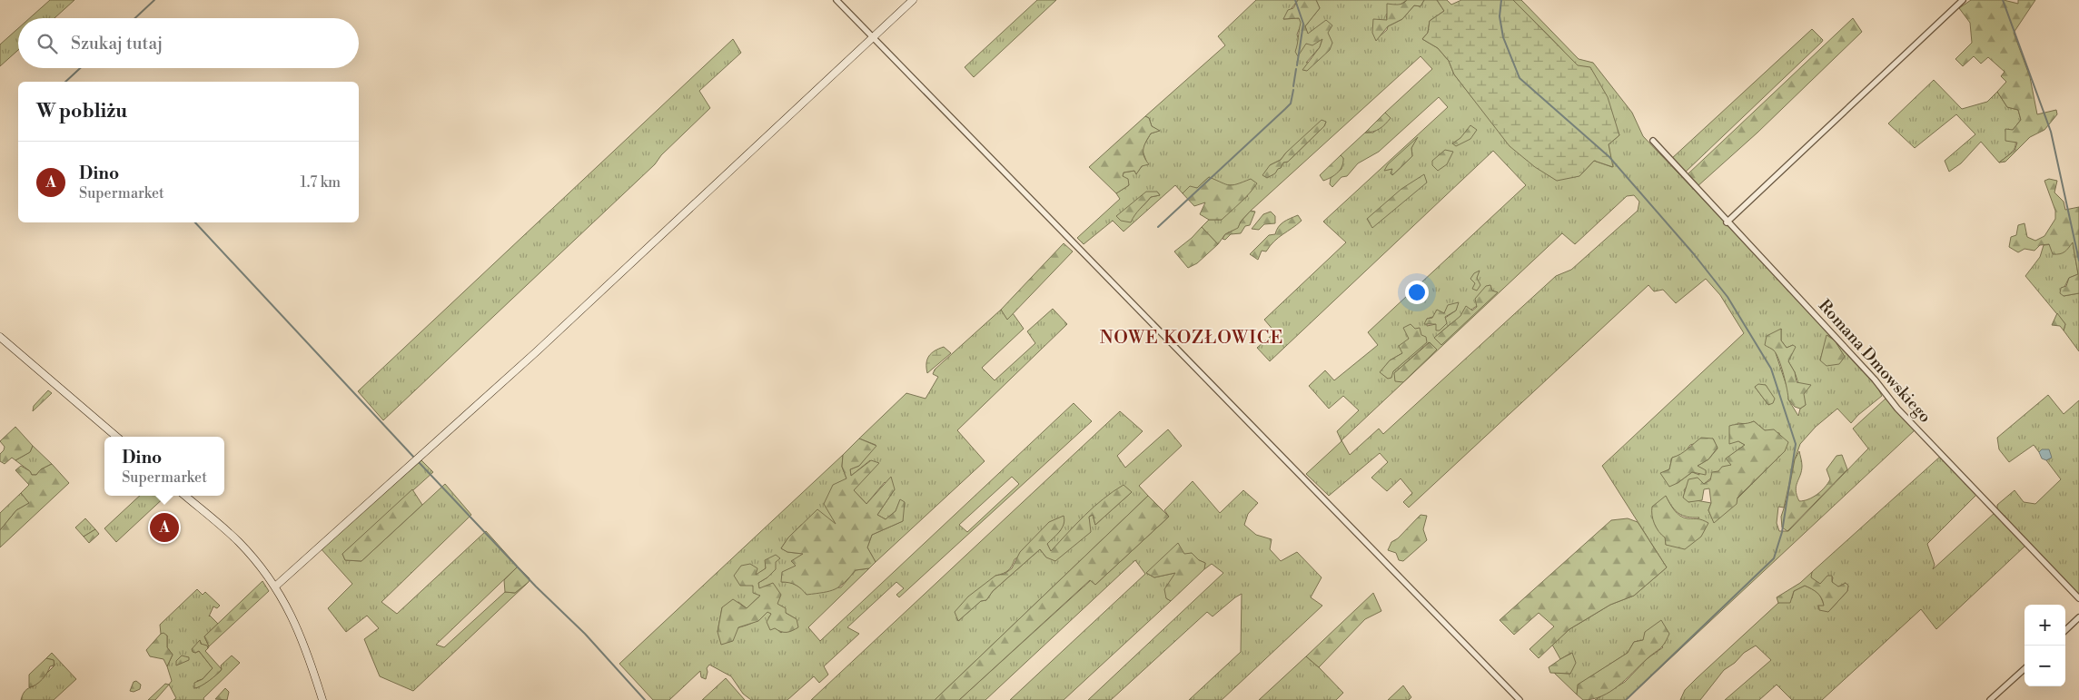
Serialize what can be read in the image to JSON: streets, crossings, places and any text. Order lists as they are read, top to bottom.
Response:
{
  "streets": {
    "street": ["Romana Dmowskiego"]
  },
  "districts": ["NOWE KOZŁOWICE"],
  "page": {
    "search": "Szukaj tutaj",
    "heading": "W pobliżu",
    "list": [
      {
        "mark": "A",
        "name": "Dino",
        "note": "Supermarket",
        "value": "1.7 km"
      }
    ],
    "popup": ["Dino", "Supermarket"],
    "pins": "A",
    "map_buttons": ["+", "−"]
  }
}
